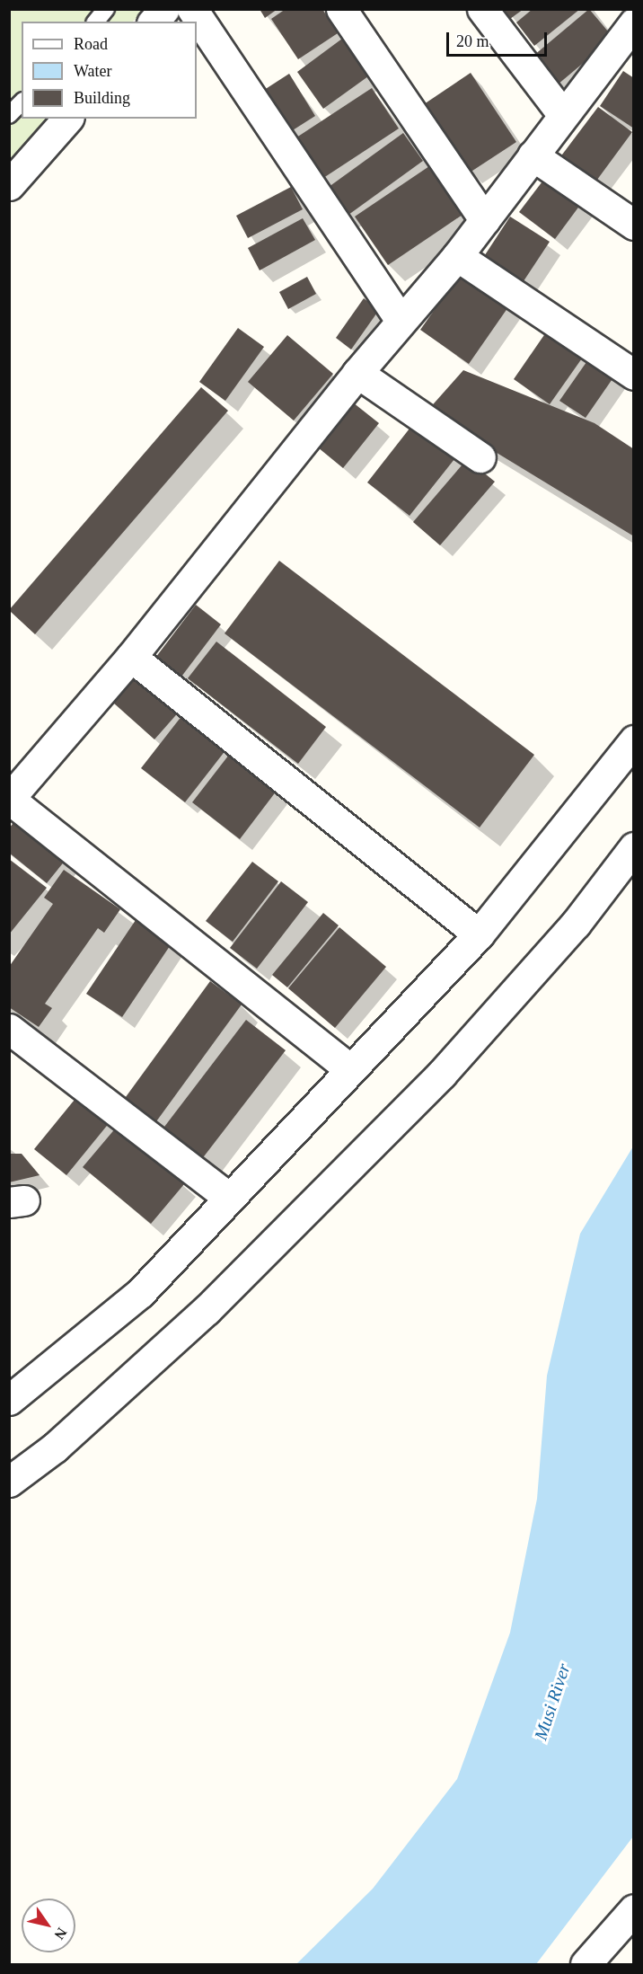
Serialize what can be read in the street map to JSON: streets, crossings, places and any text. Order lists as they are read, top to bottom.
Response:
{
  "water": ["Musi River"],
  "legend": ["Road", "Water", "Building"],
  "scale_bar": "20 m",
  "north": "bottom right"
}
